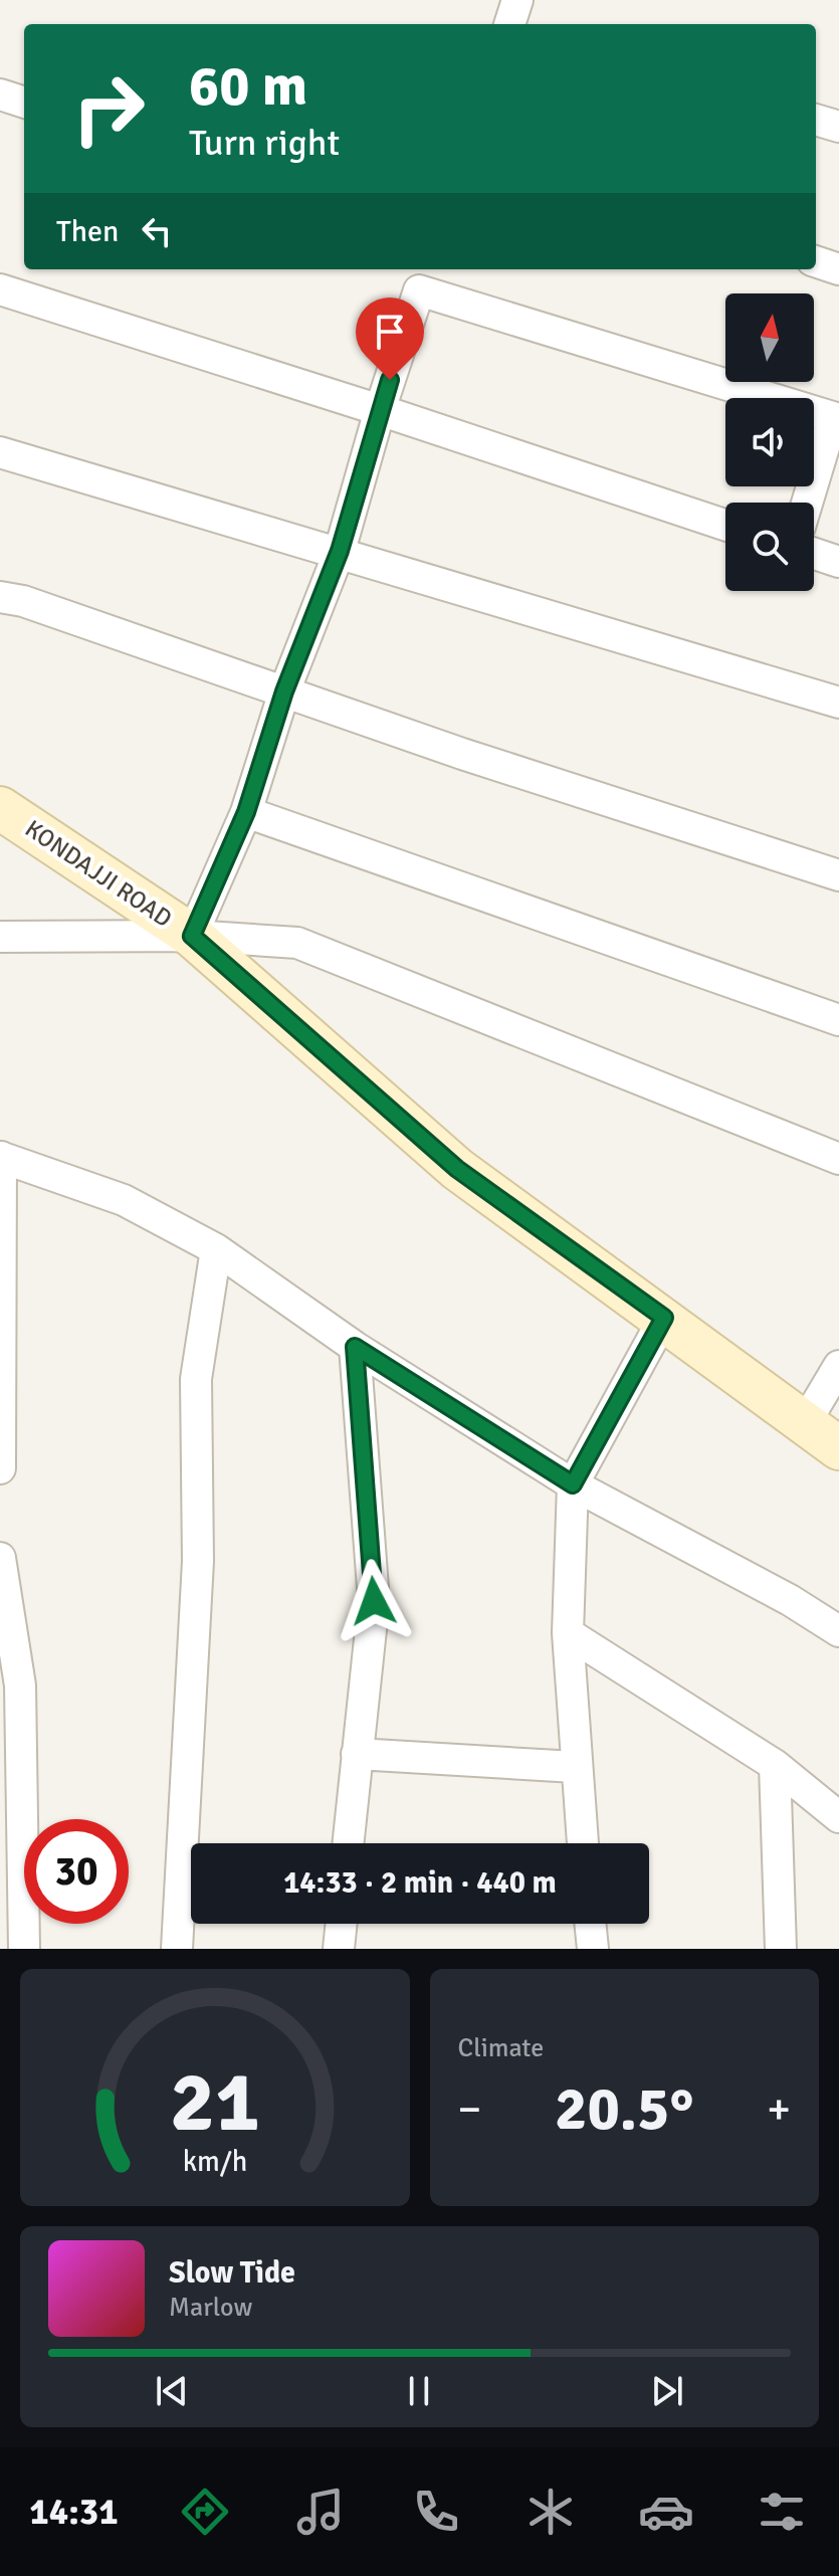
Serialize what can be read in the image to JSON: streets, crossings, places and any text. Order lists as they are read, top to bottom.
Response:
{
  "streets": {
    "street": ["KONDAJJI ROAD"]
  },
  "north": "top",
  "page": {
    "turn": ["60 m", "Turn right"],
    "then": "Then",
    "limit": "30",
    "trip": "14:33 · 2 min · 440 m",
    "tile": "Climate",
    "heat": ["−", "20.5°", "+"],
    "song": ["Slow Tide", "Marlow"],
    "tabs": "14:31",
    "gauge": ["21", "km/h"]
  }
}
